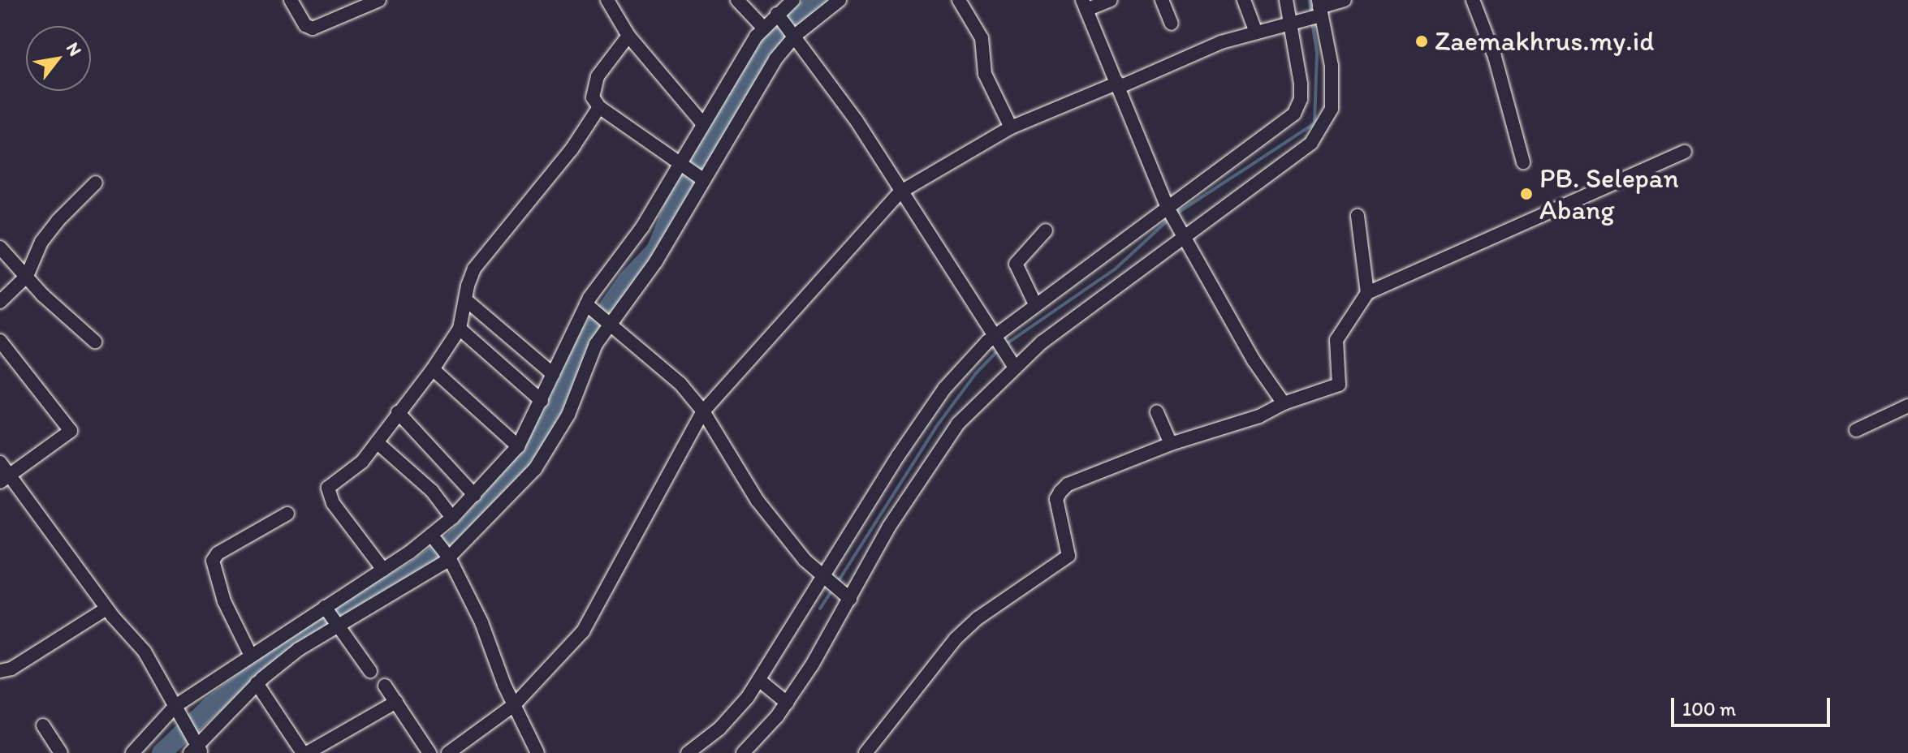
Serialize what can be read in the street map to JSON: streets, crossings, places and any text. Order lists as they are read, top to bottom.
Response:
{
  "places": ["Zaemakhrus.my.id", "PB. Selepan Abang"],
  "scale_bar": "100 m",
  "north": "top right"
}
